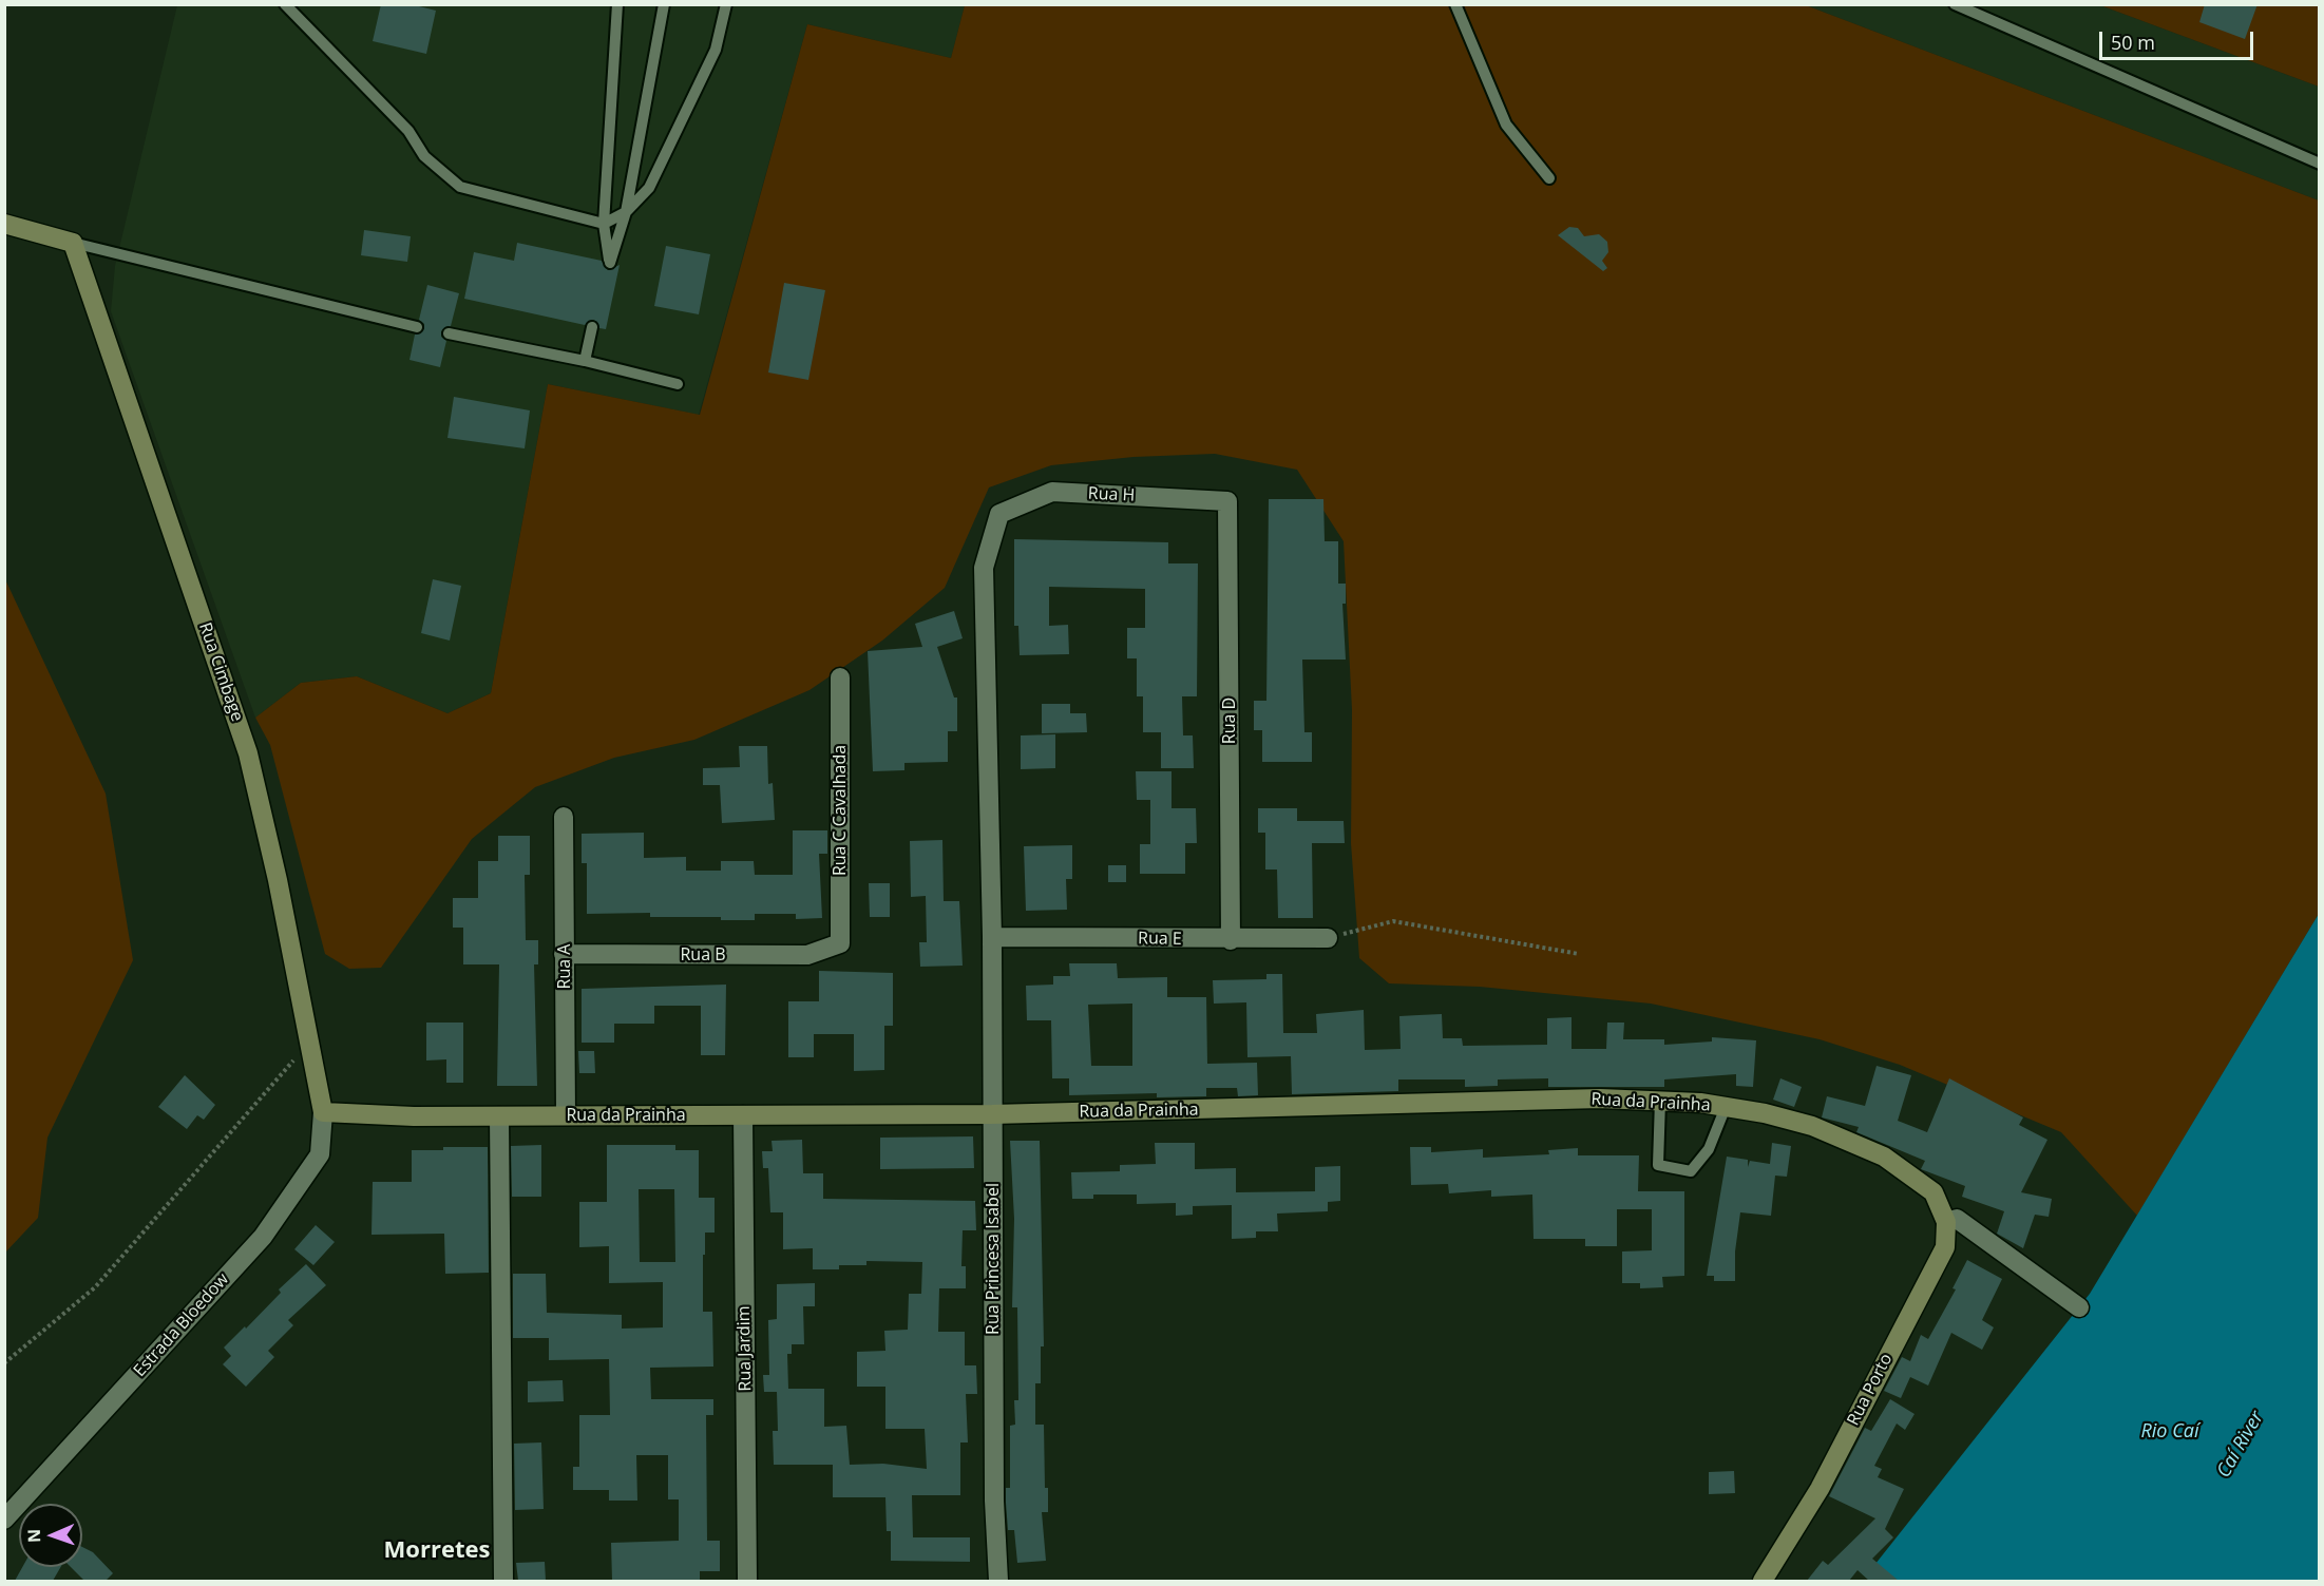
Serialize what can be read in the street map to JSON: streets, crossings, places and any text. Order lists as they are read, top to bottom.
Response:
{
  "streets": {
    "street": [
      "Rua H",
      "Rua Cimbage",
      "Rua D",
      "Rua C Cavalhada",
      "Rua E",
      "Rua B",
      "Rua A",
      "Rua da Prainha",
      "Rua Princesa Isabel",
      "Estrada Bloedow",
      "Rua Jardim",
      "Rua Porto"
    ]
  },
  "crossings": [
    ["Rua H", "Rua D"],
    ["Rua H", "Rua E"],
    ["Rua H", "Rua Princesa Isabel"],
    ["Rua Cimbage", "Rua da Prainha"],
    ["Rua Cimbage", "Estrada Bloedow"],
    ["Rua D", "Rua E"],
    ["Rua C Cavalhada", "Rua B"],
    ["Rua E", "Rua Princesa Isabel"],
    ["Rua B", "Rua A"],
    ["Rua A", "Rua da Prainha"],
    ["Rua da Prainha", "Rua Princesa Isabel"],
    ["Rua da Prainha", "Estrada Bloedow"],
    ["Rua da Prainha", "Rua Jardim"],
    ["Rua da Prainha", "Rua Porto"]
  ],
  "districts": ["Morretes"],
  "water": ["Rio Caí", "Caí River"],
  "scale_bar": "50 m",
  "north": "left"
}
